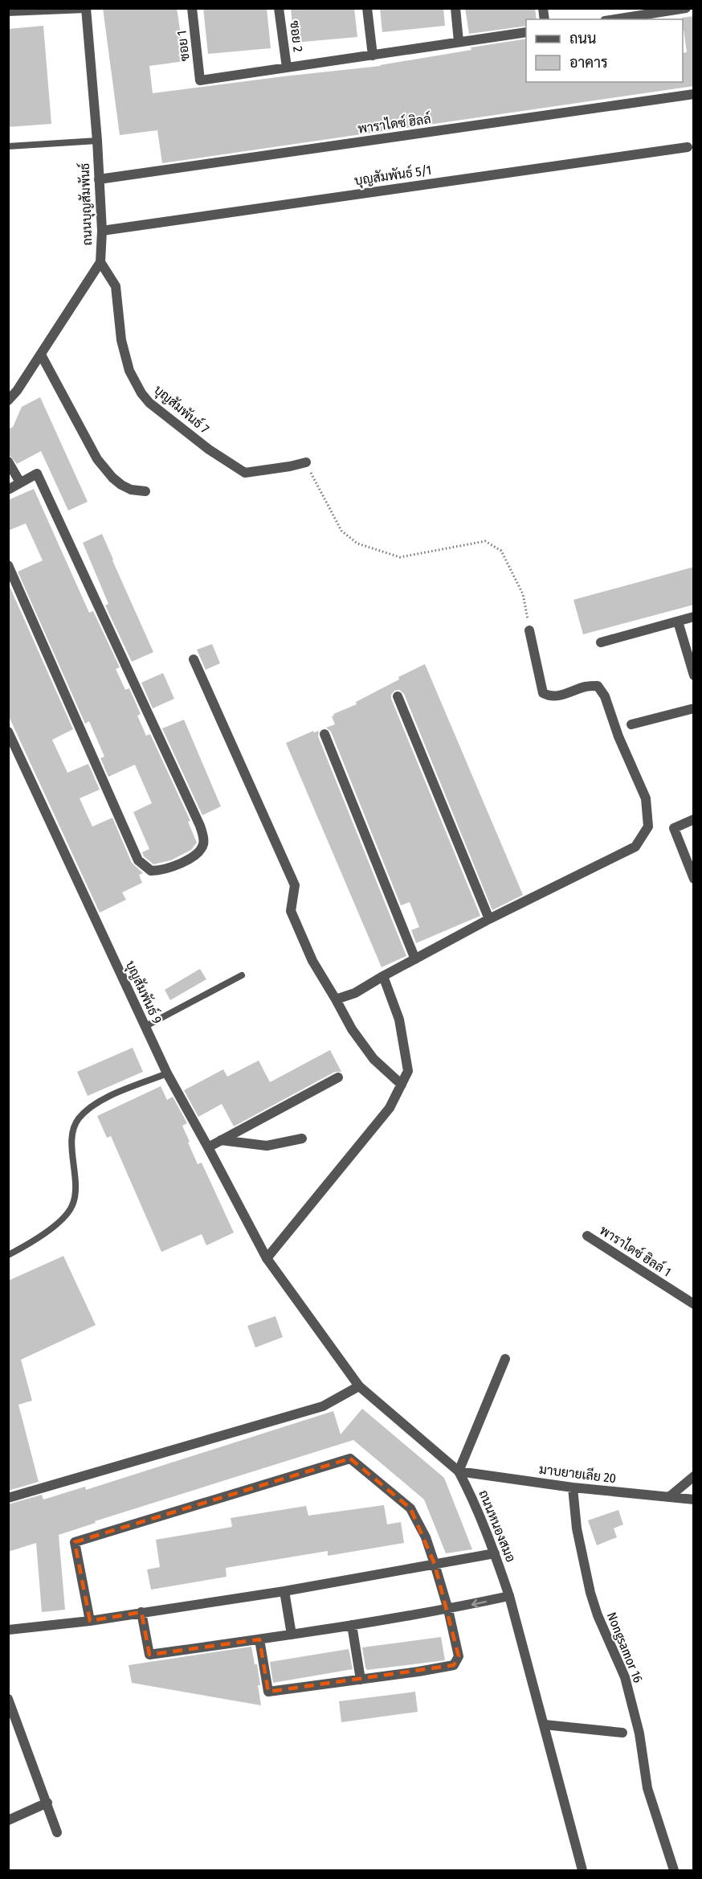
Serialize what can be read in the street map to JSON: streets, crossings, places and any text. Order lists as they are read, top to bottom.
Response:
{
  "streets": {
    "street": [
      "ซอย 2",
      "ซอย 1",
      "พาราไดซ์ ฮิลล์",
      "บุญสัมพันธ์ 5/1",
      "ถนนบุญสัมพันธ์",
      "บุญสัมพันธ์ 7",
      "บุญสัมพันธ์ 9",
      "พาราไดซ์ ฮิลล์ 1",
      "มาบยายเลีย 20",
      "ถนนหนองสมอ",
      "Nongsamor 16"
    ]
  },
  "crossings": [
    ["ซอย 2", "ซอย 1"],
    ["พาราไดซ์ ฮิลล์", "ถนนบุญสัมพันธ์"],
    ["บุญสัมพันธ์ 5/1", "ถนนบุญสัมพันธ์"],
    ["ถนนบุญสัมพันธ์", "บุญสัมพันธ์ 7"],
    ["บุญสัมพันธ์ 9", "ถนนหนองสมอ"],
    ["มาบยายเลีย 20", "ถนนหนองสมอ"],
    ["มาบยายเลีย 20", "Nongsamor 16"]
  ],
  "legend": ["ถนน", "อาคาร"]
}
